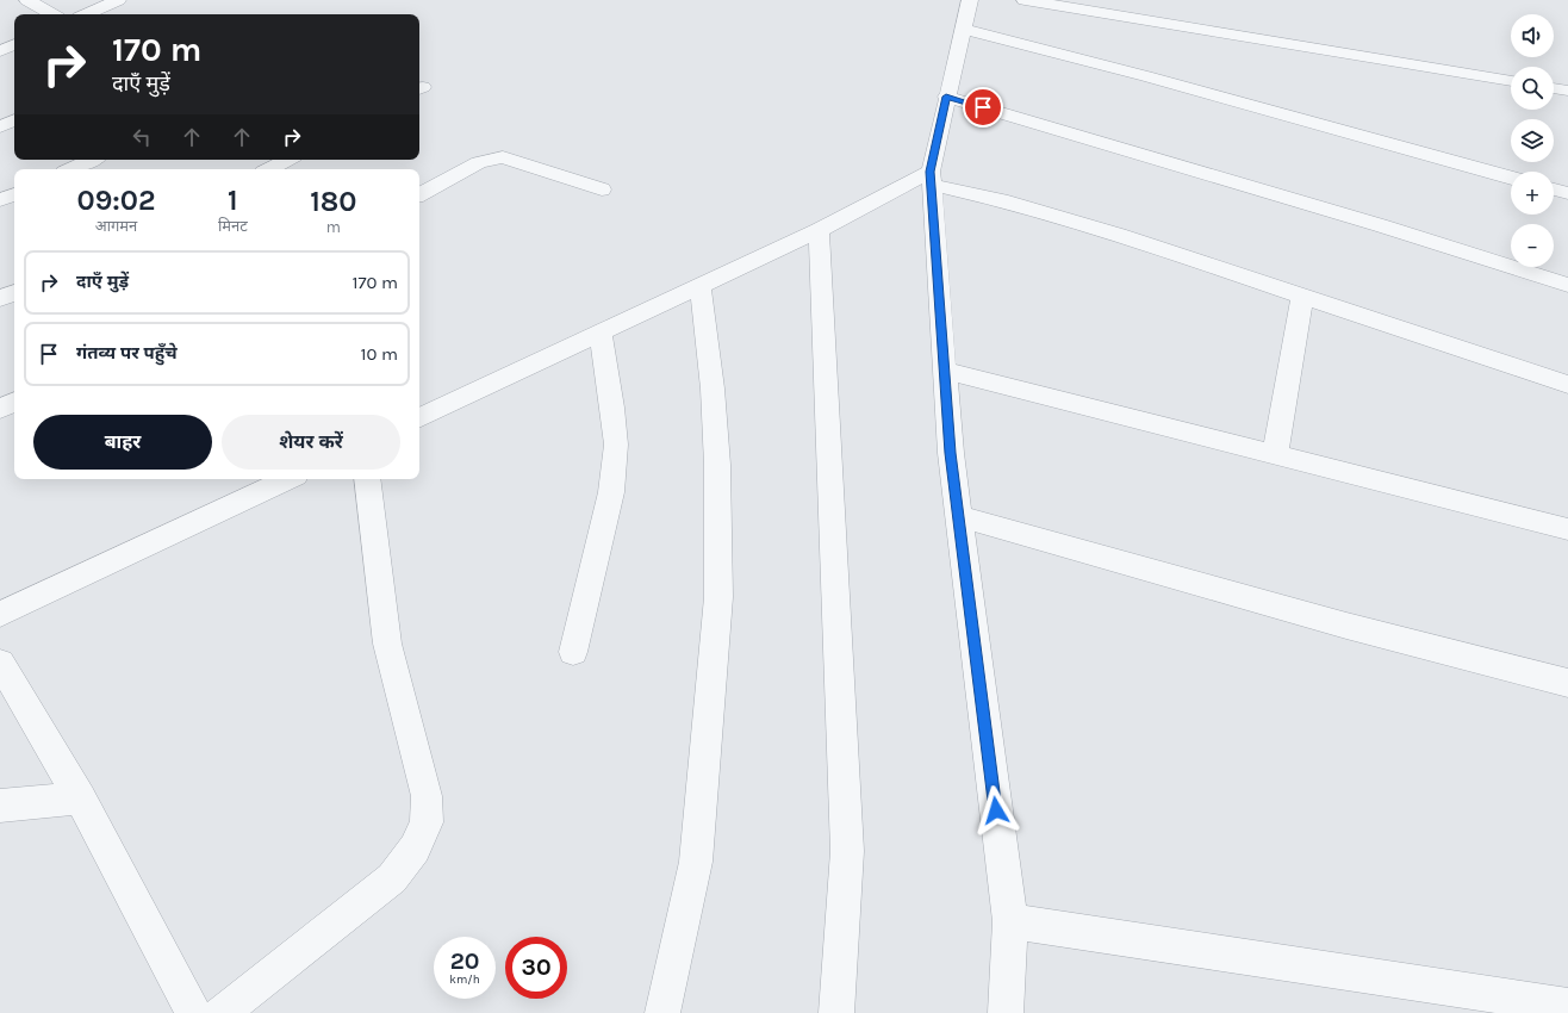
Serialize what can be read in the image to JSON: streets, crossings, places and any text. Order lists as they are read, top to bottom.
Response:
{
  "page": {
    "map_buttons": ["+", "−"],
    "turn": ["170 m", "दाएँ मुड़ें"],
    "eta": [
      "09:02",
      "आगमन",
      "1",
      "मिनट",
      "180",
      "m"
    ],
    "list": [
      {
        "name": "दाएँ मुड़ें",
        "value": "170 m"
      },
      {
        "name": "गंतव्य पर पहुँचे",
        "value": "10 m"
      }
    ],
    "buttons": ["बाहर", "शेयर करें"],
    "speed": "20 km/h",
    "limit": "30"
  }
}
